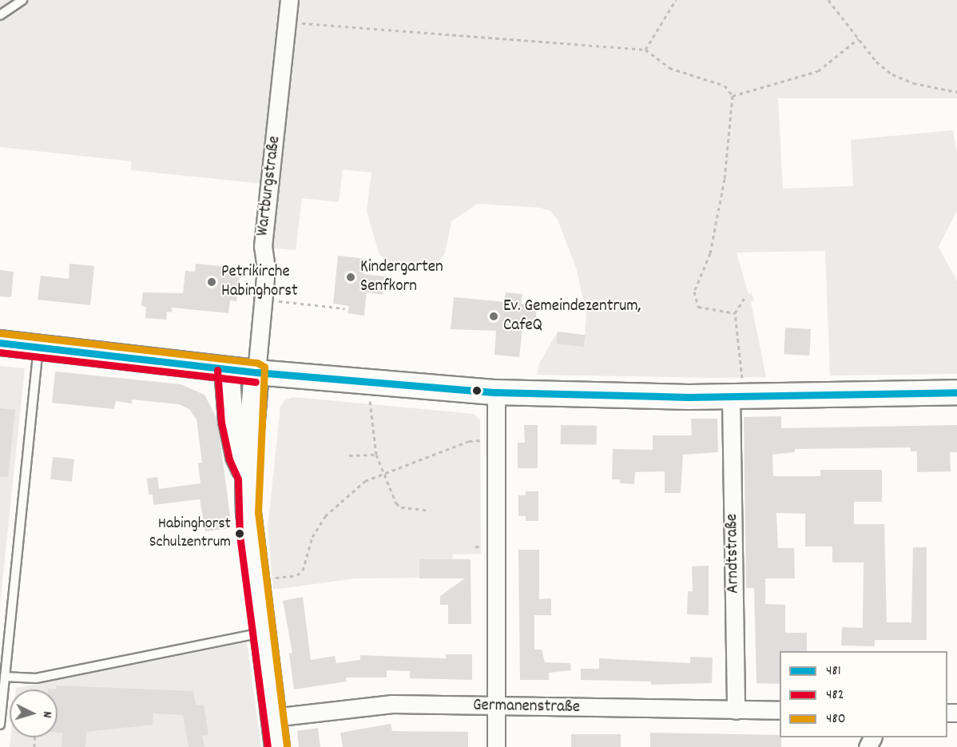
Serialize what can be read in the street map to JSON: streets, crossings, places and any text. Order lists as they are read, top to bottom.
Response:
{
  "streets": {
    "street": ["Wartburgstraße", "Arndtstraße", "Germanenstraße"]
  },
  "crossings": [
    ["Arndtstraße", "Germanenstraße"]
  ],
  "places": [
    "Kindergarten Senfkorn",
    "Petrikirche Habinghorst",
    "Ev. Gemeindezentrum, CafeQ",
    "Habinghorst Schulzentrum"
  ],
  "lines": ["transit line 480", "transit line 481", "transit line 482"],
  "legend": ["481", "482", "480"],
  "north": "right"
}
